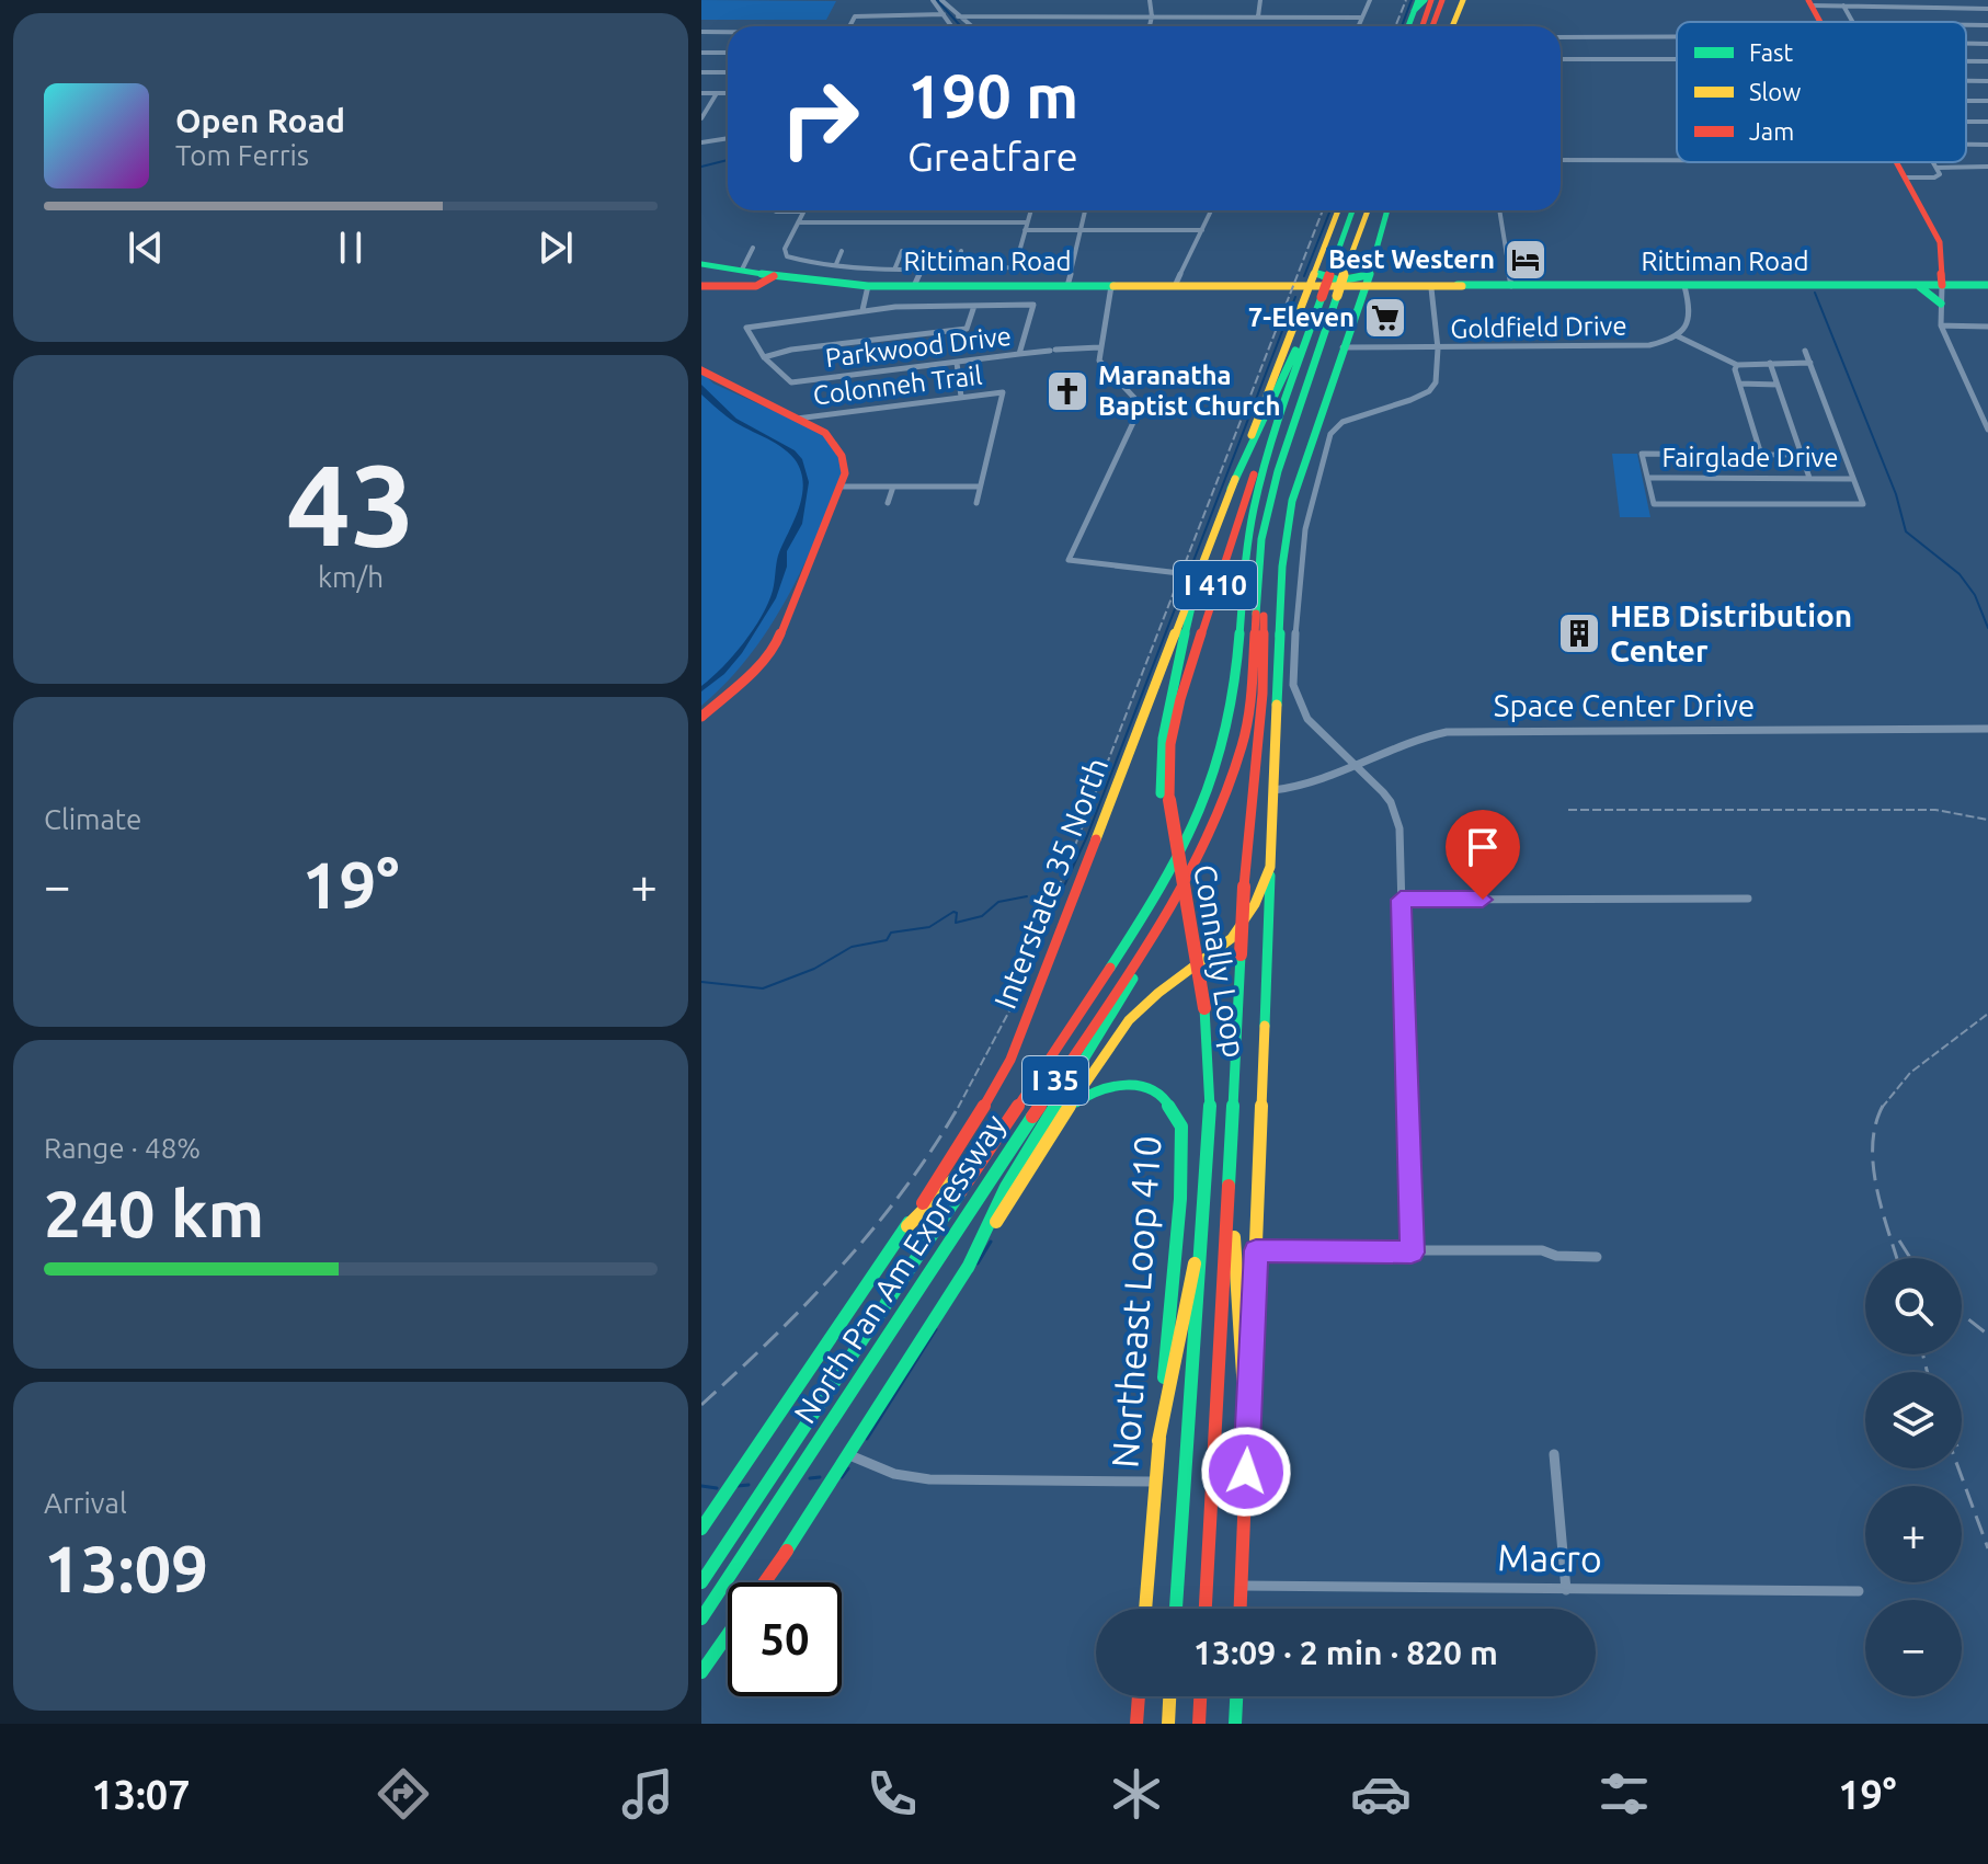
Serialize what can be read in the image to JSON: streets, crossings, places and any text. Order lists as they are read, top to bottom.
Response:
{
  "streets": {
    "main road": [
      "Rittiman Road",
      "I 410",
      "Interstate 35 North",
      "Connally Loop",
      "I 35",
      "North Pan Am Expressway",
      "Northeast Loop 410"
    ],
    "street": [
      "Goldfield Drive",
      "Parkwood Drive",
      "Colonneh Trail",
      "Fairglade Drive",
      "Space Center Drive",
      "Macro"
    ]
  },
  "crossings": [
    ["Rittiman Road", "Interstate 35 North"],
    ["Rittiman Road", "North Pan Am Expressway"],
    ["Interstate 35 North", "North Pan Am Expressway"],
    ["Connally Loop", "North Pan Am Expressway"]
  ],
  "places": {
    "hotel": ["Best Western"],
    "supermarket": ["7-Eleven"],
    "church": ["Maranatha Baptist Church"],
    "building": ["HEB Distribution Center"]
  },
  "legend": ["Fast", "Slow", "Jam"],
  "page": {
    "turn": ["190 m", "Greatfare"],
    "song": ["Open Road", "Tom Ferris"],
    "tile": [
      ["43", "km/h"],
      "Climate",
      ["Range · 48%", "240 km"],
      ["Arrival", "13:09"]
    ],
    "heat": ["−", "19°", "+"],
    "map_buttons": ["+", "−"],
    "limit": "50",
    "trip": "13:09 · 2 min · 820 m",
    "tabs": ["13:07", "19°"]
  }
}
